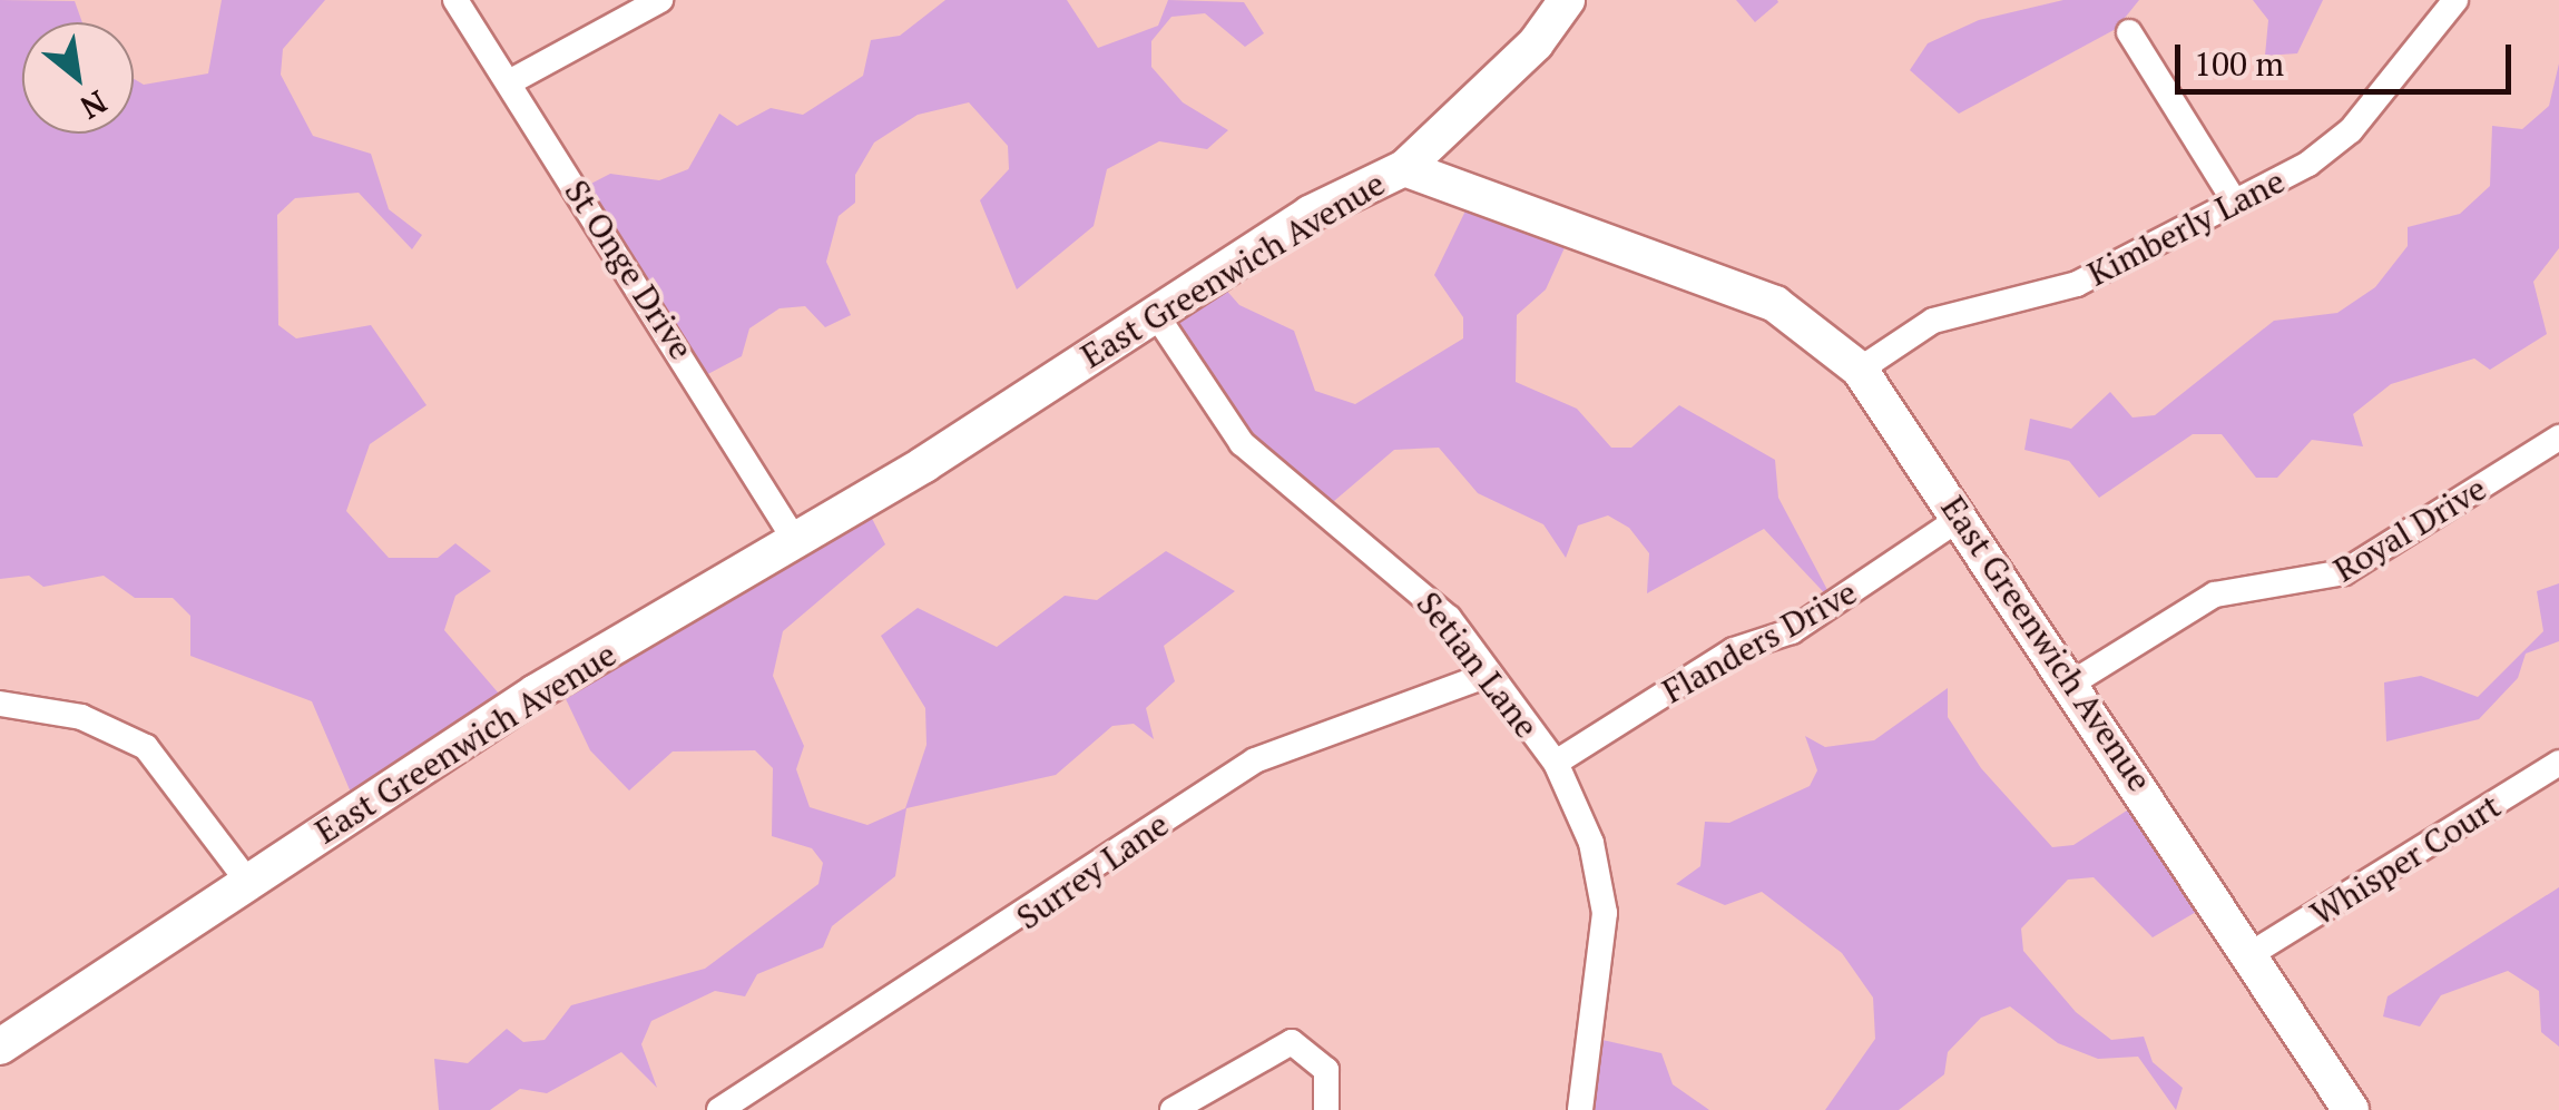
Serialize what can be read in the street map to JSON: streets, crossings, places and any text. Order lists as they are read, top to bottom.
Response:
{
  "streets": {
    "street": [
      "Kimberly Lane",
      "St Onge Drive",
      "East Greenwich Avenue",
      "Royal Drive",
      "Flanders Drive",
      "Setian Lane",
      "Whisper Court",
      "Surrey Lane"
    ]
  },
  "crossings": [
    ["Kimberly Lane", "East Greenwich Avenue"],
    ["St Onge Drive", "East Greenwich Avenue"],
    ["East Greenwich Avenue", "Royal Drive"],
    ["East Greenwich Avenue", "Flanders Drive"],
    ["East Greenwich Avenue", "Setian Lane"],
    ["East Greenwich Avenue", "Whisper Court"],
    ["Flanders Drive", "Setian Lane"],
    ["Setian Lane", "Surrey Lane"]
  ],
  "scale_bar": "100 m",
  "north": "bottom right"
}
